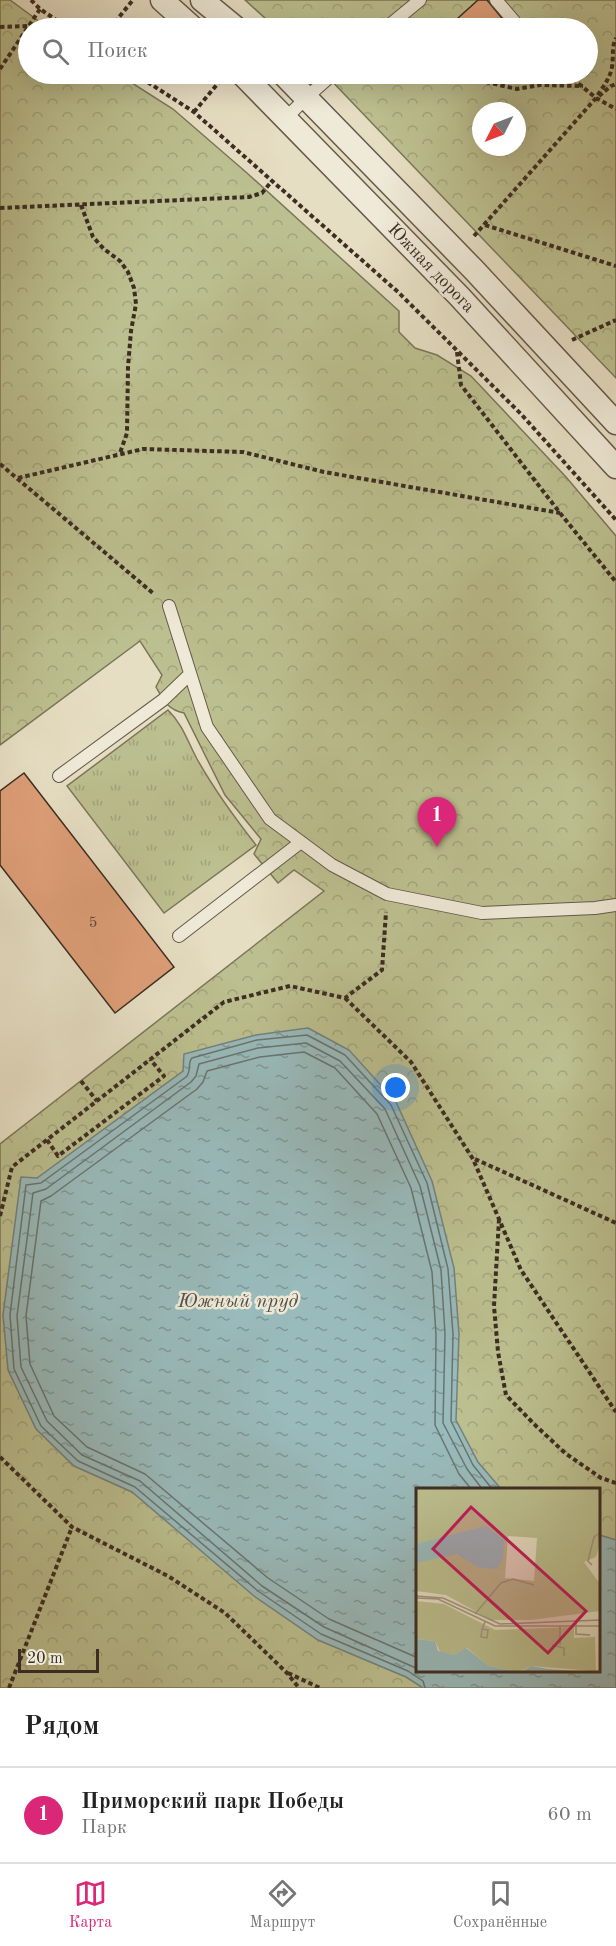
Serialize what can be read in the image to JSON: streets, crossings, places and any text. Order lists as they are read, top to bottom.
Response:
{
  "streets": {
    "street": ["Южная дорога"]
  },
  "water": ["Южный пруд"],
  "house_numbers": ["5"],
  "scale_bar": "20 m",
  "north": "bottom left",
  "page": {
    "search": "Поиск",
    "pins": "1",
    "scale": "20 m",
    "heading": "Рядом",
    "list": [
      {
        "mark": "1",
        "name": "Приморский парк Победы",
        "note": "Парк",
        "value": "60 m"
      }
    ],
    "nav": ["Карта", "Маршрут", "Сохранённые"]
  }
}
